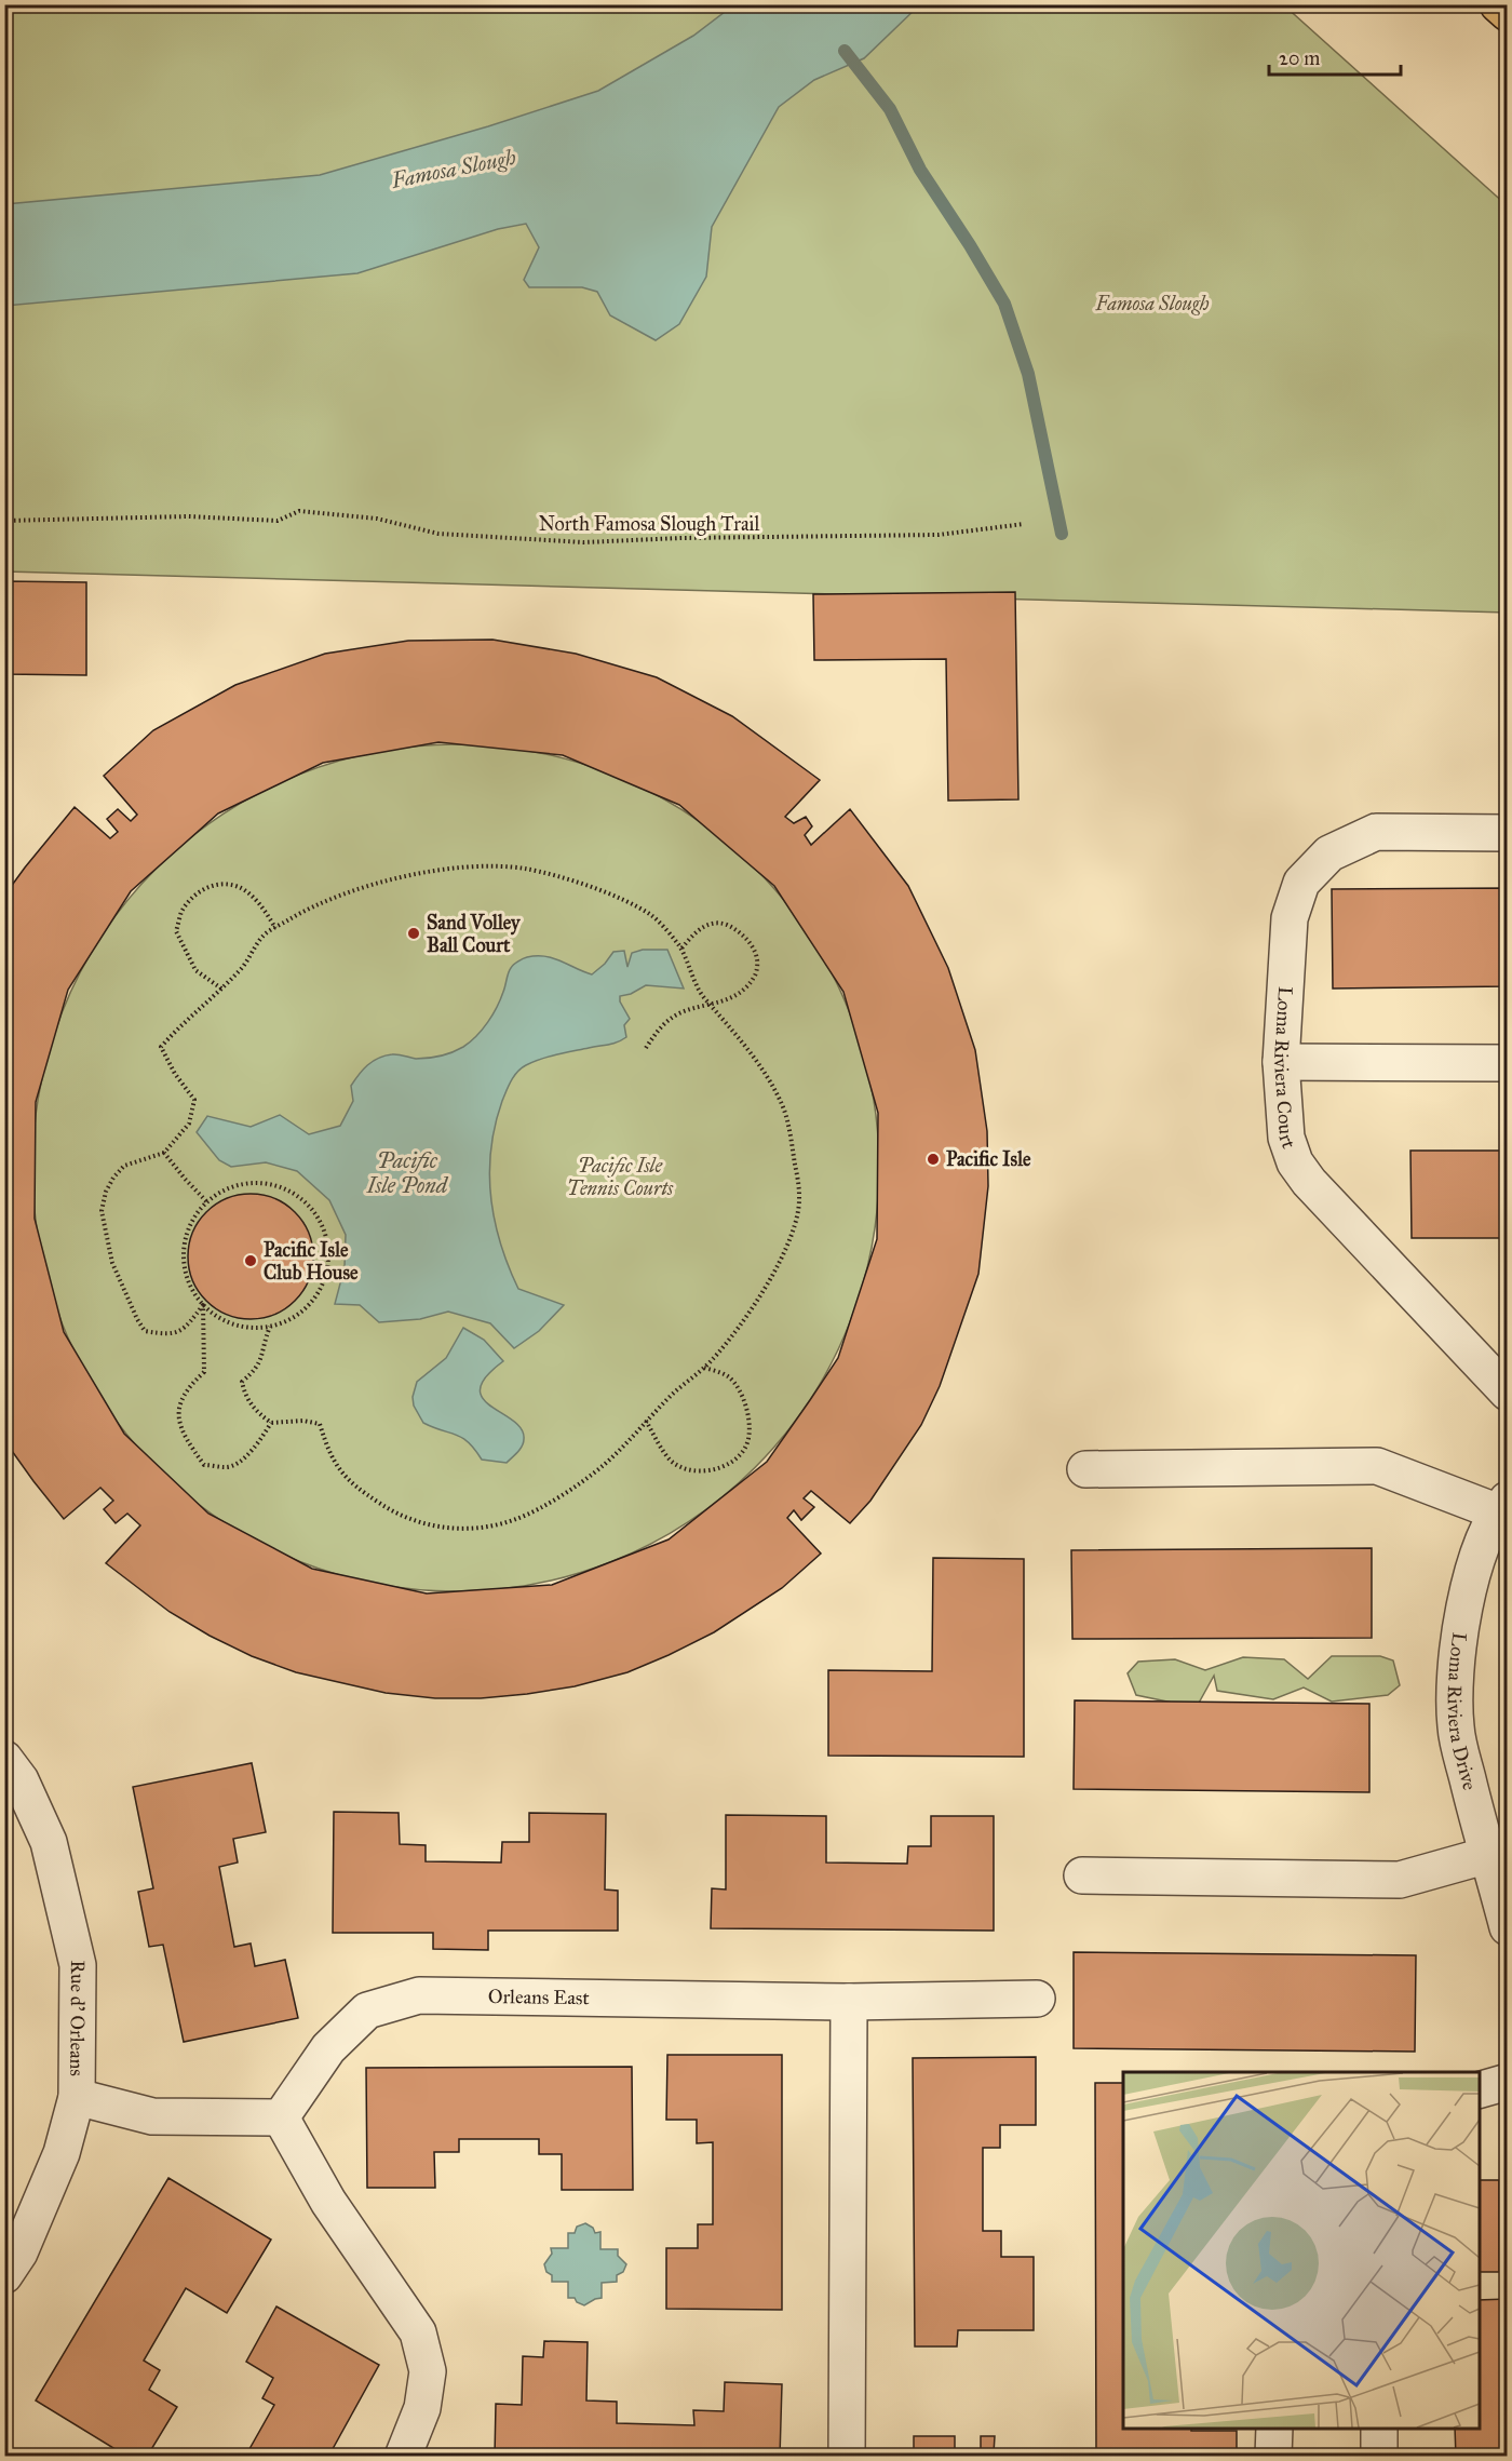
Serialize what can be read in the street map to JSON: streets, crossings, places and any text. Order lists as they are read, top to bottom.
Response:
{
  "streets": {
    "street": [
      "Loma Riviera Court",
      "Loma Riviera Drive",
      "Orleans East",
      "Rue d' Orleans"
    ],
    "path": ["North Famosa Slough Trail"]
  },
  "water": ["Famosa Slough", "Pacific Isle Pond"],
  "parks": ["Famosa Slough", "Pacific Isle Tennis Courts"],
  "places": ["Sand Volley Ball Court", "Pacific Isle", "Pacific Isle Club House"],
  "scale_bar": "20 m"
}
